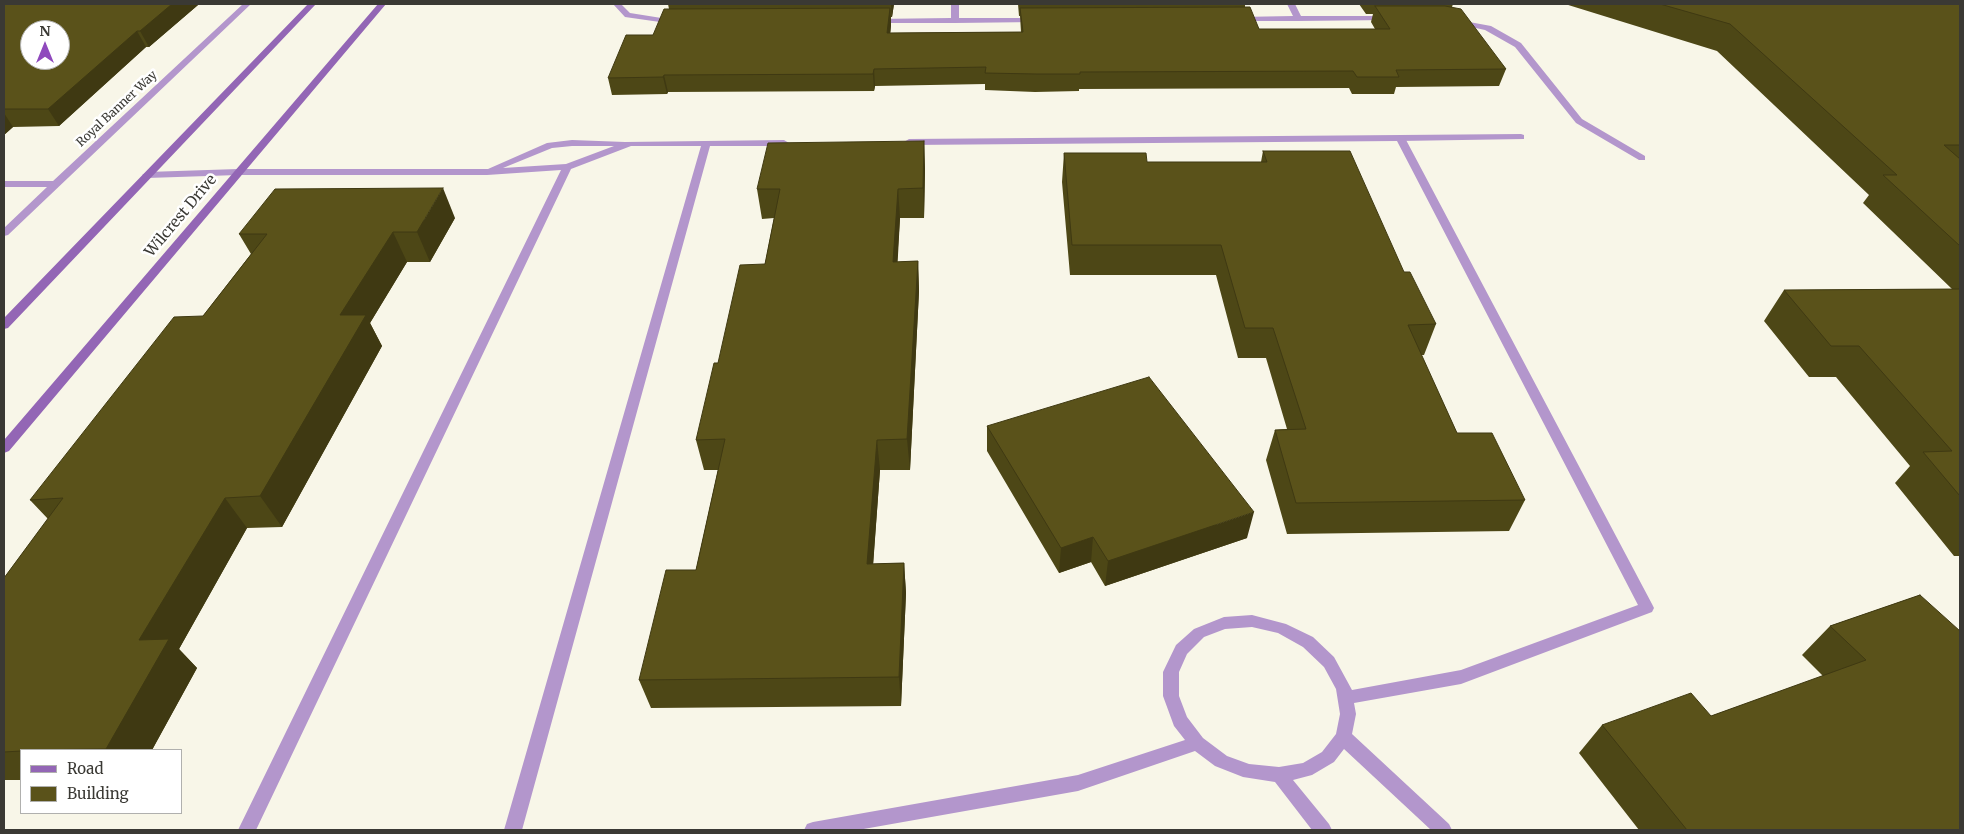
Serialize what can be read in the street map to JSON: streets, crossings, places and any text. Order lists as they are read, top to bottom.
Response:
{
  "streets": {
    "main road": ["Wilcrest Drive"],
    "street": ["Royal Banner Way"]
  },
  "legend": ["Road", "Building"],
  "north": "top"
}
